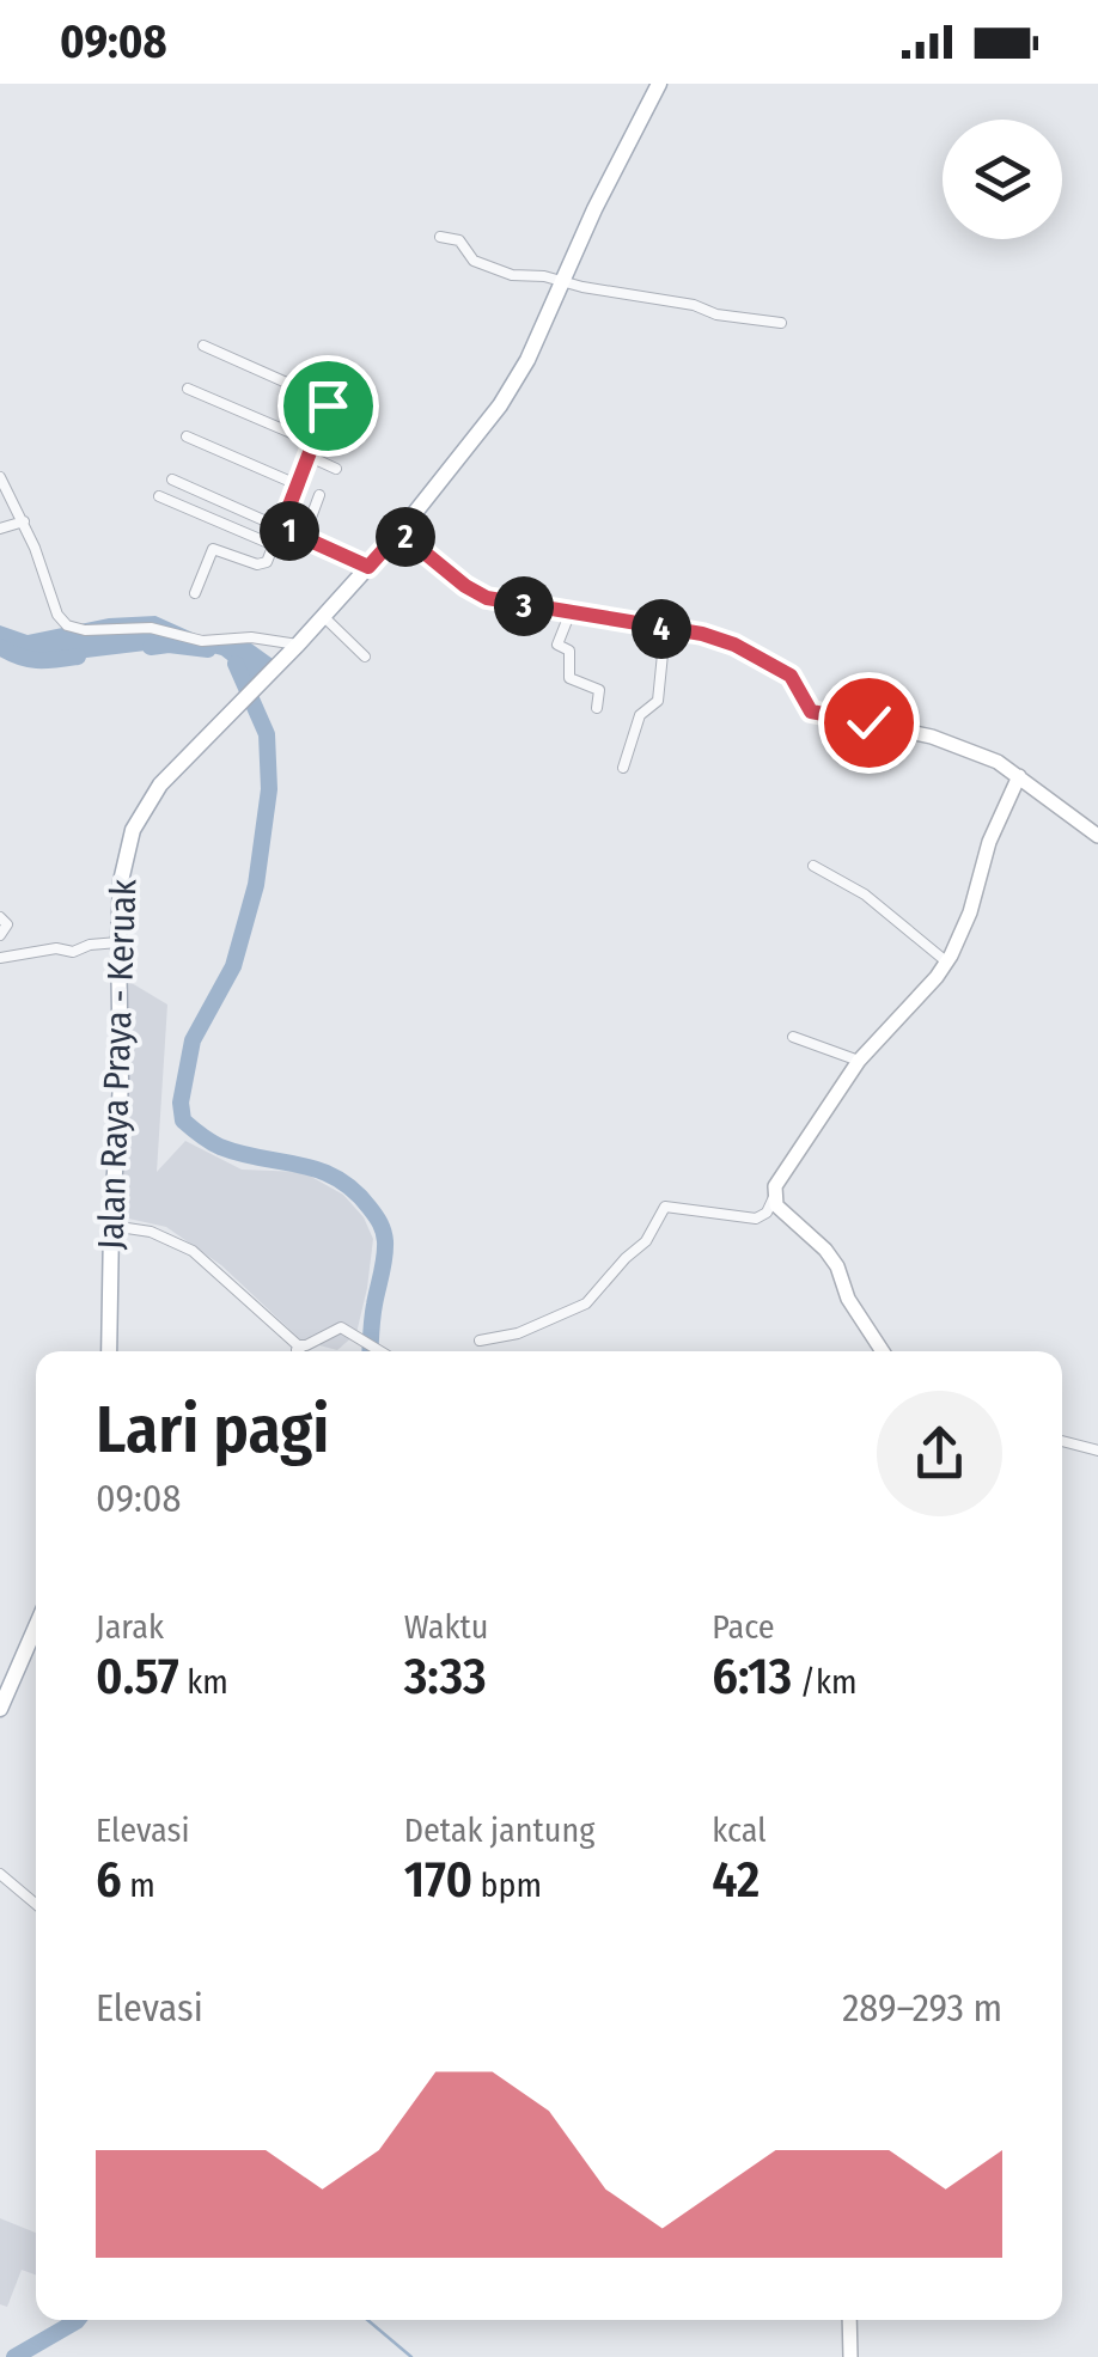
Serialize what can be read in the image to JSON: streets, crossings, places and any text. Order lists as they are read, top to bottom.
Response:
{
  "streets": {
    "main road": ["Jalan Raya Praya - Keruak"]
  },
  "page": {
    "status": "09:08",
    "pins": [
      "1",
      "2",
      "3",
      "4"
    ],
    "heading": ["Lari pagi", "09:08"],
    "stats": [
      ["Jarak", "0.57 km"],
      ["Waktu", "3:33"],
      ["Pace", "6:13 /km"],
      ["Elevasi", "6 m"],
      ["Detak jantung", "170 bpm"],
      ["kcal", "42"]
    ],
    "chart": ["Elevasi", "289–293 m"]
  }
}
